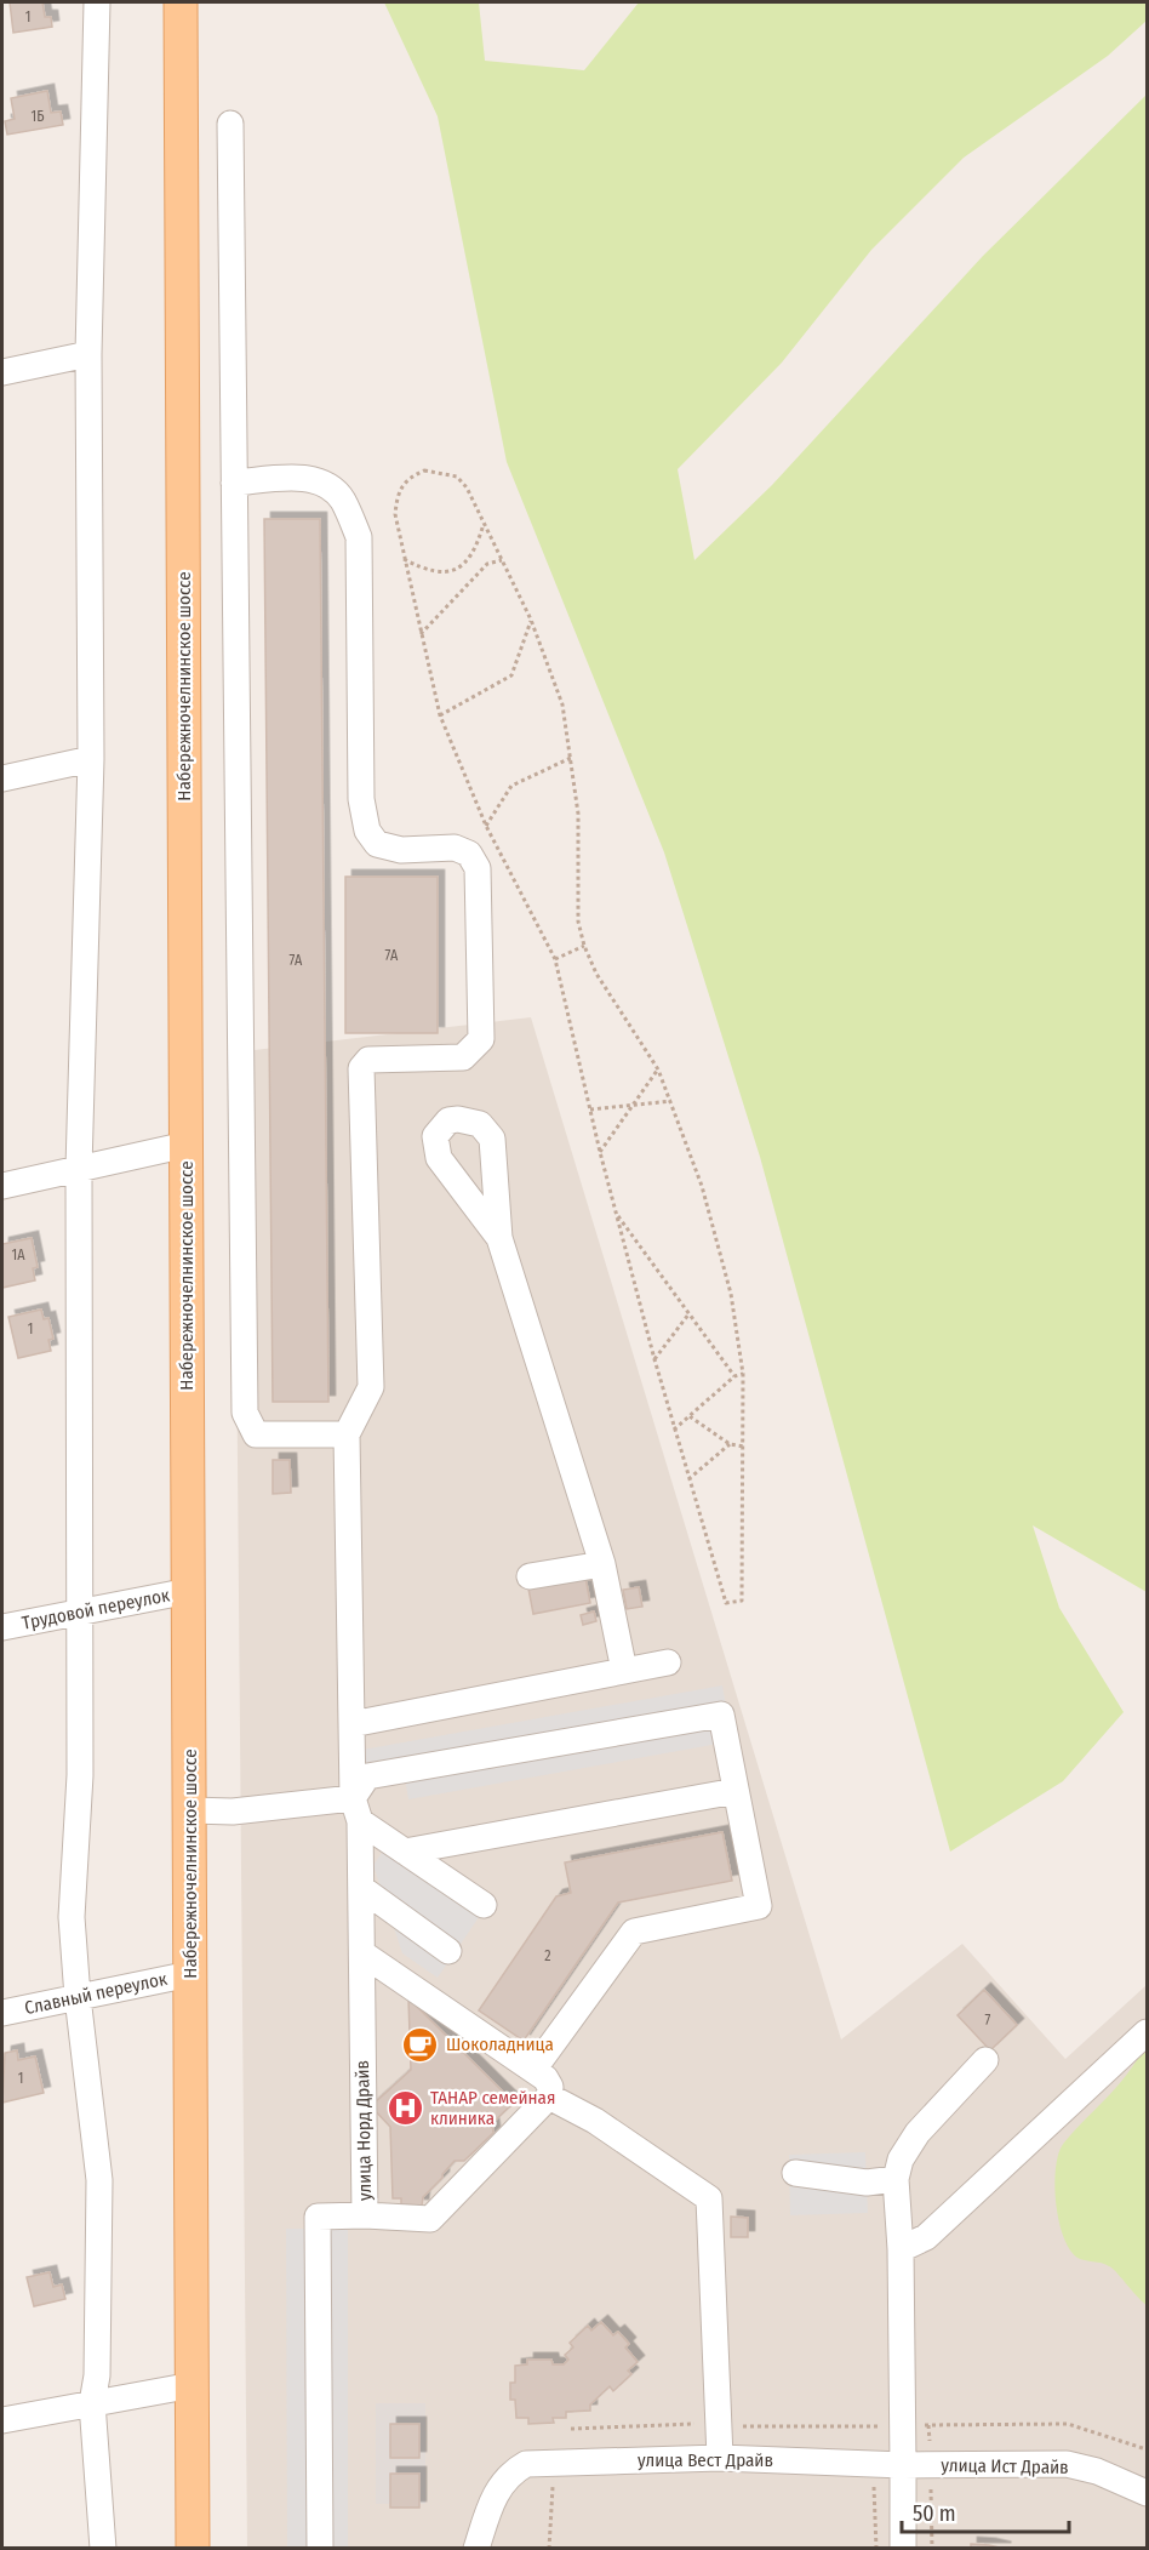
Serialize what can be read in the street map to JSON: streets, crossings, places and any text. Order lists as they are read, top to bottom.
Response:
{
  "streets": {
    "main road": ["Набережночелнинское шоссе"],
    "street": [
      "Трудовой переулок",
      "Славный переулок",
      "улица Норд Драйв",
      "улица Вест Драйв",
      "улица Ист Драйв"
    ]
  },
  "crossings": [
    ["Набережночелнинское шоссе", "Трудовой переулок"],
    ["Набережночелнинское шоссе", "Славный переулок"],
    ["улица Вест Драйв", "улица Ист Драйв"]
  ],
  "places": {
    "cafe": ["Шоколадница"],
    "hospital": ["ТАНАР семейная клиника"]
  },
  "house_numbers": [
    "1",
    "1Б",
    "7А",
    "7А",
    "1А",
    "1",
    "2",
    "7",
    "1"
  ],
  "scale_bar": "50 m"
}
